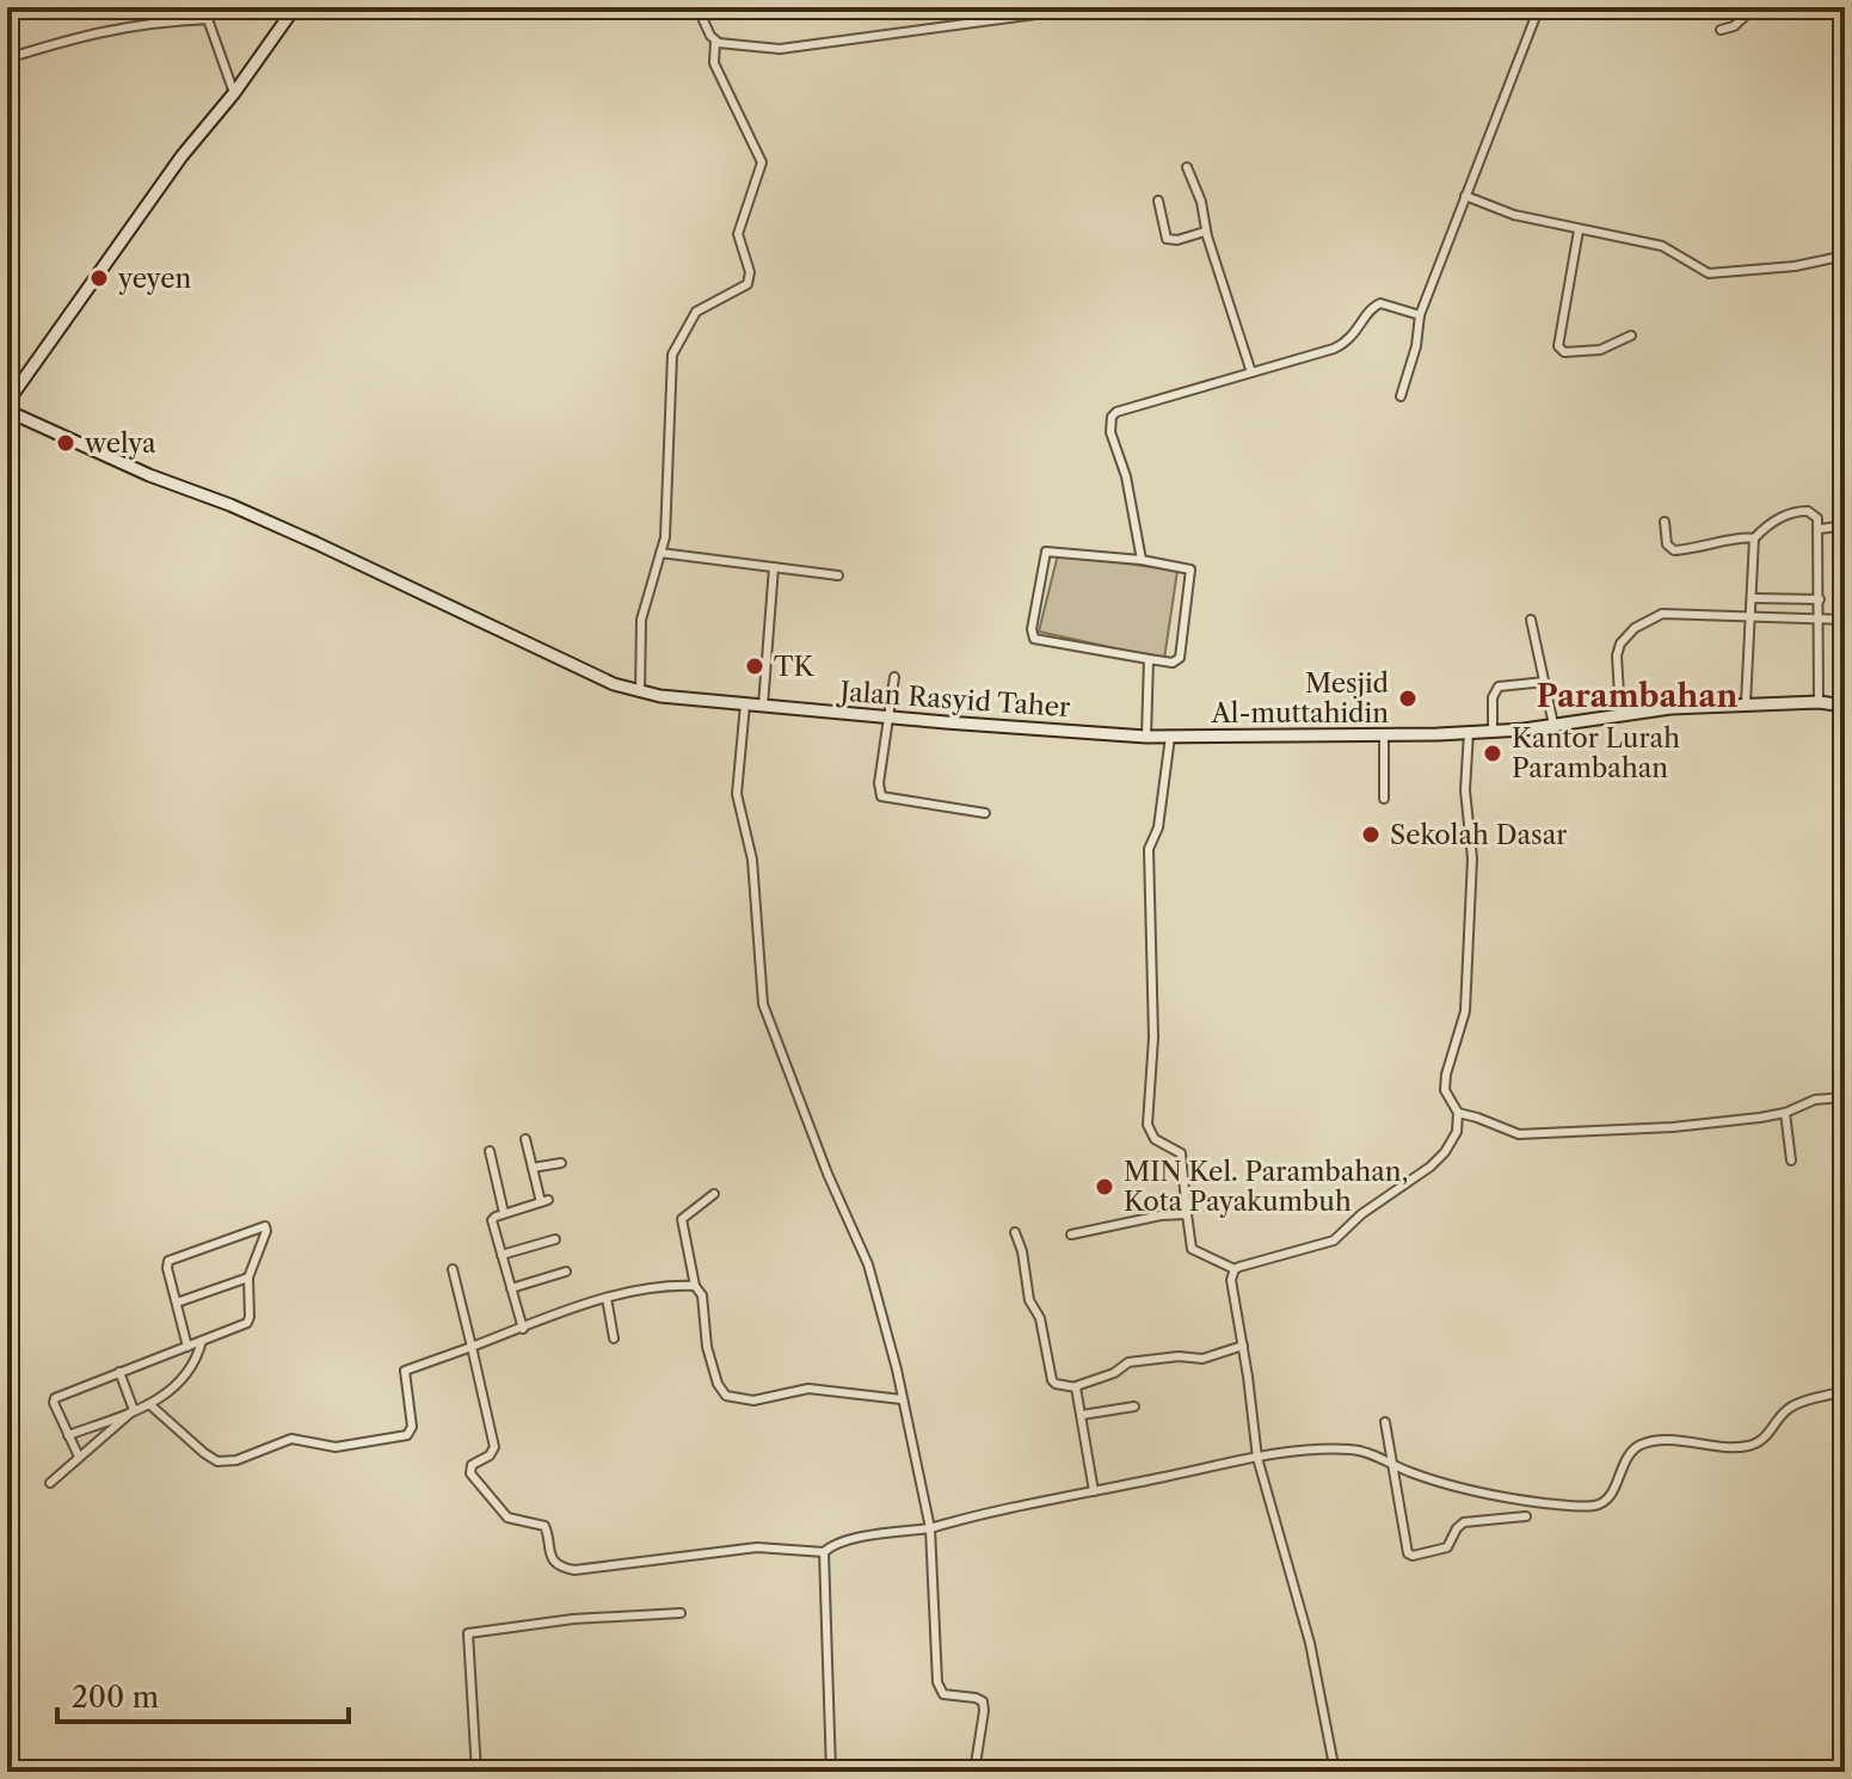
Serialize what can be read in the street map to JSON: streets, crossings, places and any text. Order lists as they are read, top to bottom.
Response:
{
  "streets": {
    "street": ["Jalan Rasyid Taher"]
  },
  "districts": ["Parambahan"],
  "places": [
    "yeyen",
    "welya",
    "TK",
    "Mesjid Al-muttahidin",
    "Kantor Lurah Parambahan",
    "Sekolah Dasar",
    "MIN Kel. Parambahan, Kota Payakumbuh"
  ],
  "scale_bar": "200 m"
}
